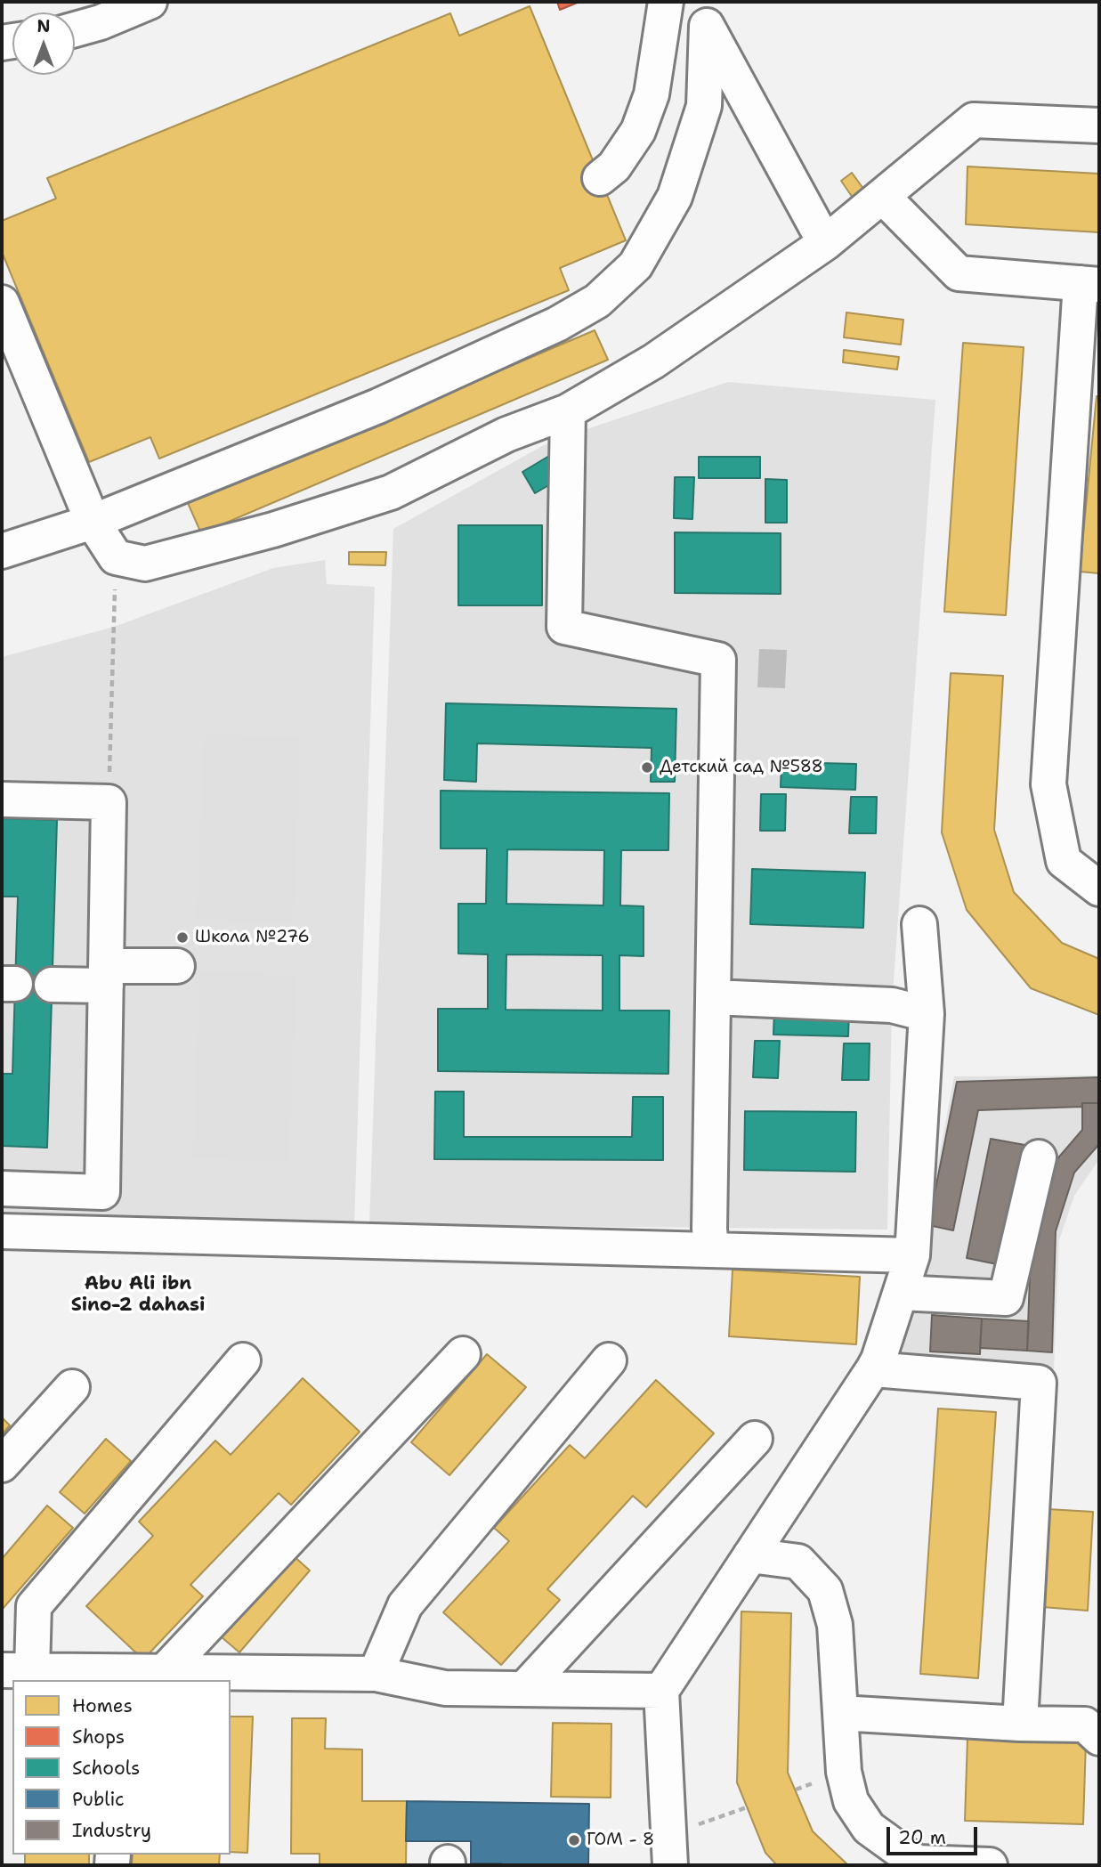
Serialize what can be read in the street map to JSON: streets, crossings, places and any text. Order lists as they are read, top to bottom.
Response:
{
  "districts": ["Abu Ali ibn Sino-2 dahasi"],
  "places": ["Детский сад №588", "Школа №276", "ГОМ - 8"],
  "legend": [
    "Homes",
    "Shops",
    "Schools",
    "Public",
    "Industry"
  ],
  "scale_bar": "20 m",
  "north": "top"
}
